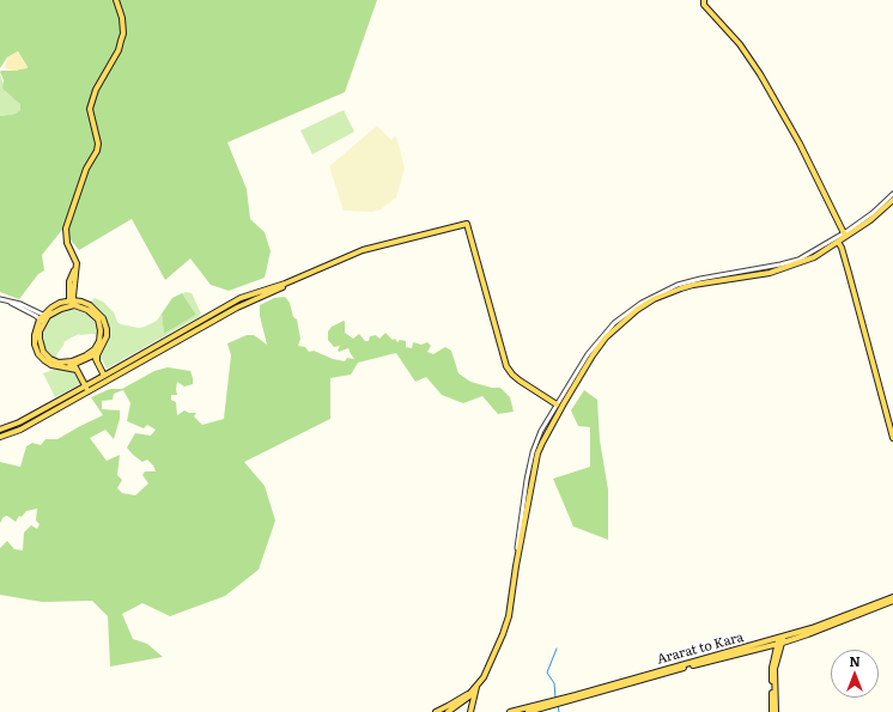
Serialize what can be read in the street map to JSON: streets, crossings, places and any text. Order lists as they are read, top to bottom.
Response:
{
  "streets": {
    "main road": ["Ararat to Kara"]
  },
  "north": "top"
}
